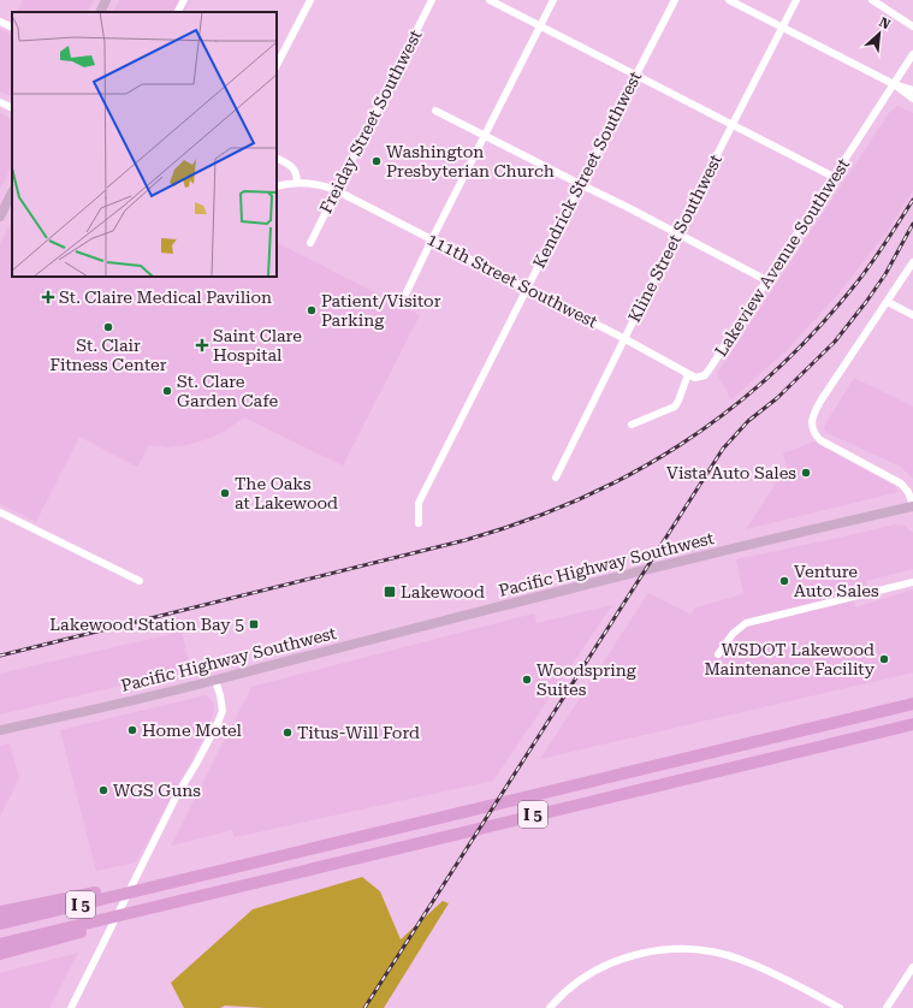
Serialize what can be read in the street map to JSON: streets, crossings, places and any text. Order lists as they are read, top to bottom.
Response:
{
  "streets": {
    "highway": ["I 5"],
    "main road": ["Pacific Highway Southwest"],
    "street": [
      "Freiday Street Southwest",
      "Kendrick Street Southwest",
      "Kline Street Southwest",
      "Lakeview Avenue Southwest",
      "111th Street Southwest"
    ]
  },
  "crossings": [
    ["Freiday Street Southwest", "111th Street Southwest"],
    ["Kendrick Street Southwest", "111th Street Southwest"],
    ["Kline Street Southwest", "111th Street Southwest"],
    ["Lakeview Avenue Southwest", "111th Street Southwest"]
  ],
  "places": {
    "other": [
      "Washington Presbyterian Church",
      "Patient/Visitor Parking",
      "St. Clair Fitness Center",
      "St. Clare Garden Cafe",
      "Vista Auto Sales",
      "The Oaks at Lakewood",
      "Venture Auto Sales",
      "WSDOT Lakewood Maintenance Facility",
      "Woodspring Suites",
      "Home Motel",
      "Titus-Will Ford",
      "WGS Guns"
    ],
    "health": ["St. Claire Medical Pavilion", "Saint Clare Hospital"],
    "transit": ["Lakewood", "Lakewood Station Bay 5"]
  },
  "north": "top right"
}
